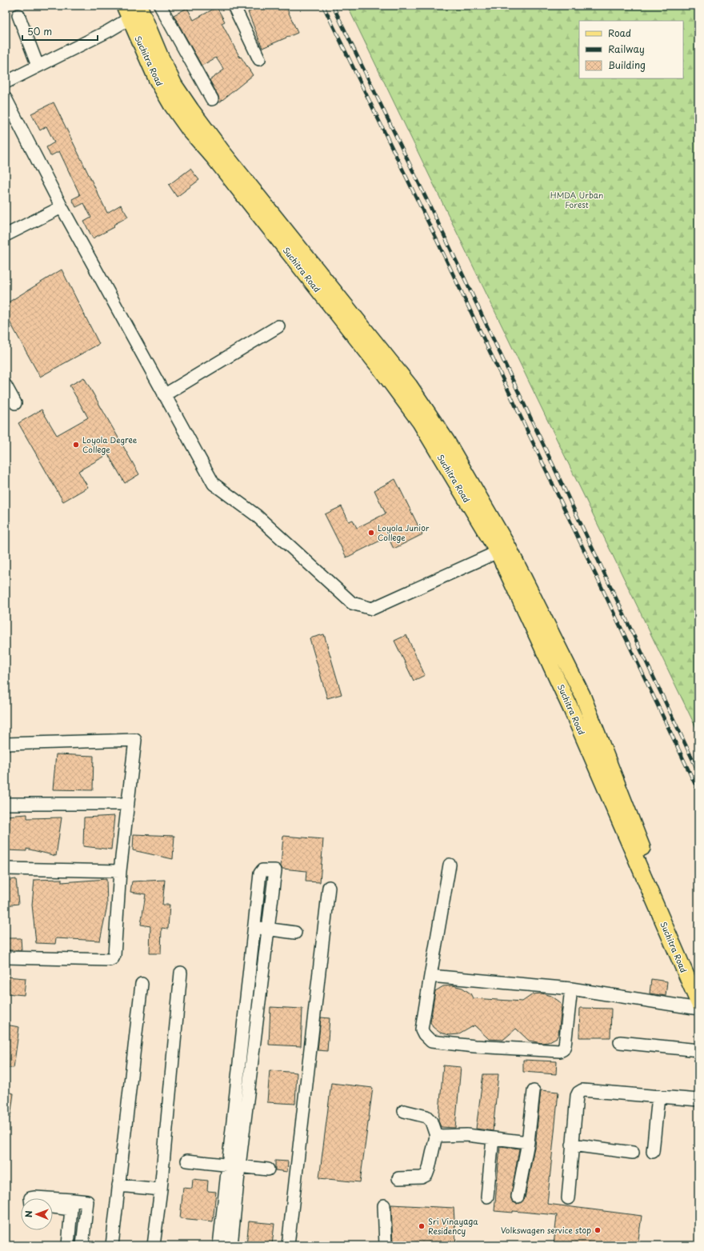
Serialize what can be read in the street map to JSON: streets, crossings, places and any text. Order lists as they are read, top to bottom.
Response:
{
  "streets": {
    "main road": ["Suchitra Road"]
  },
  "parks": ["HMDA Urban Forest"],
  "places": [
    "Loyola Degree College",
    "Loyola Junior College",
    "Sri Vinayaga Residency",
    "Volkswagen service stop"
  ],
  "legend": ["Road", "Railway", "Building"],
  "scale_bar": "50 m",
  "north": "left"
}
